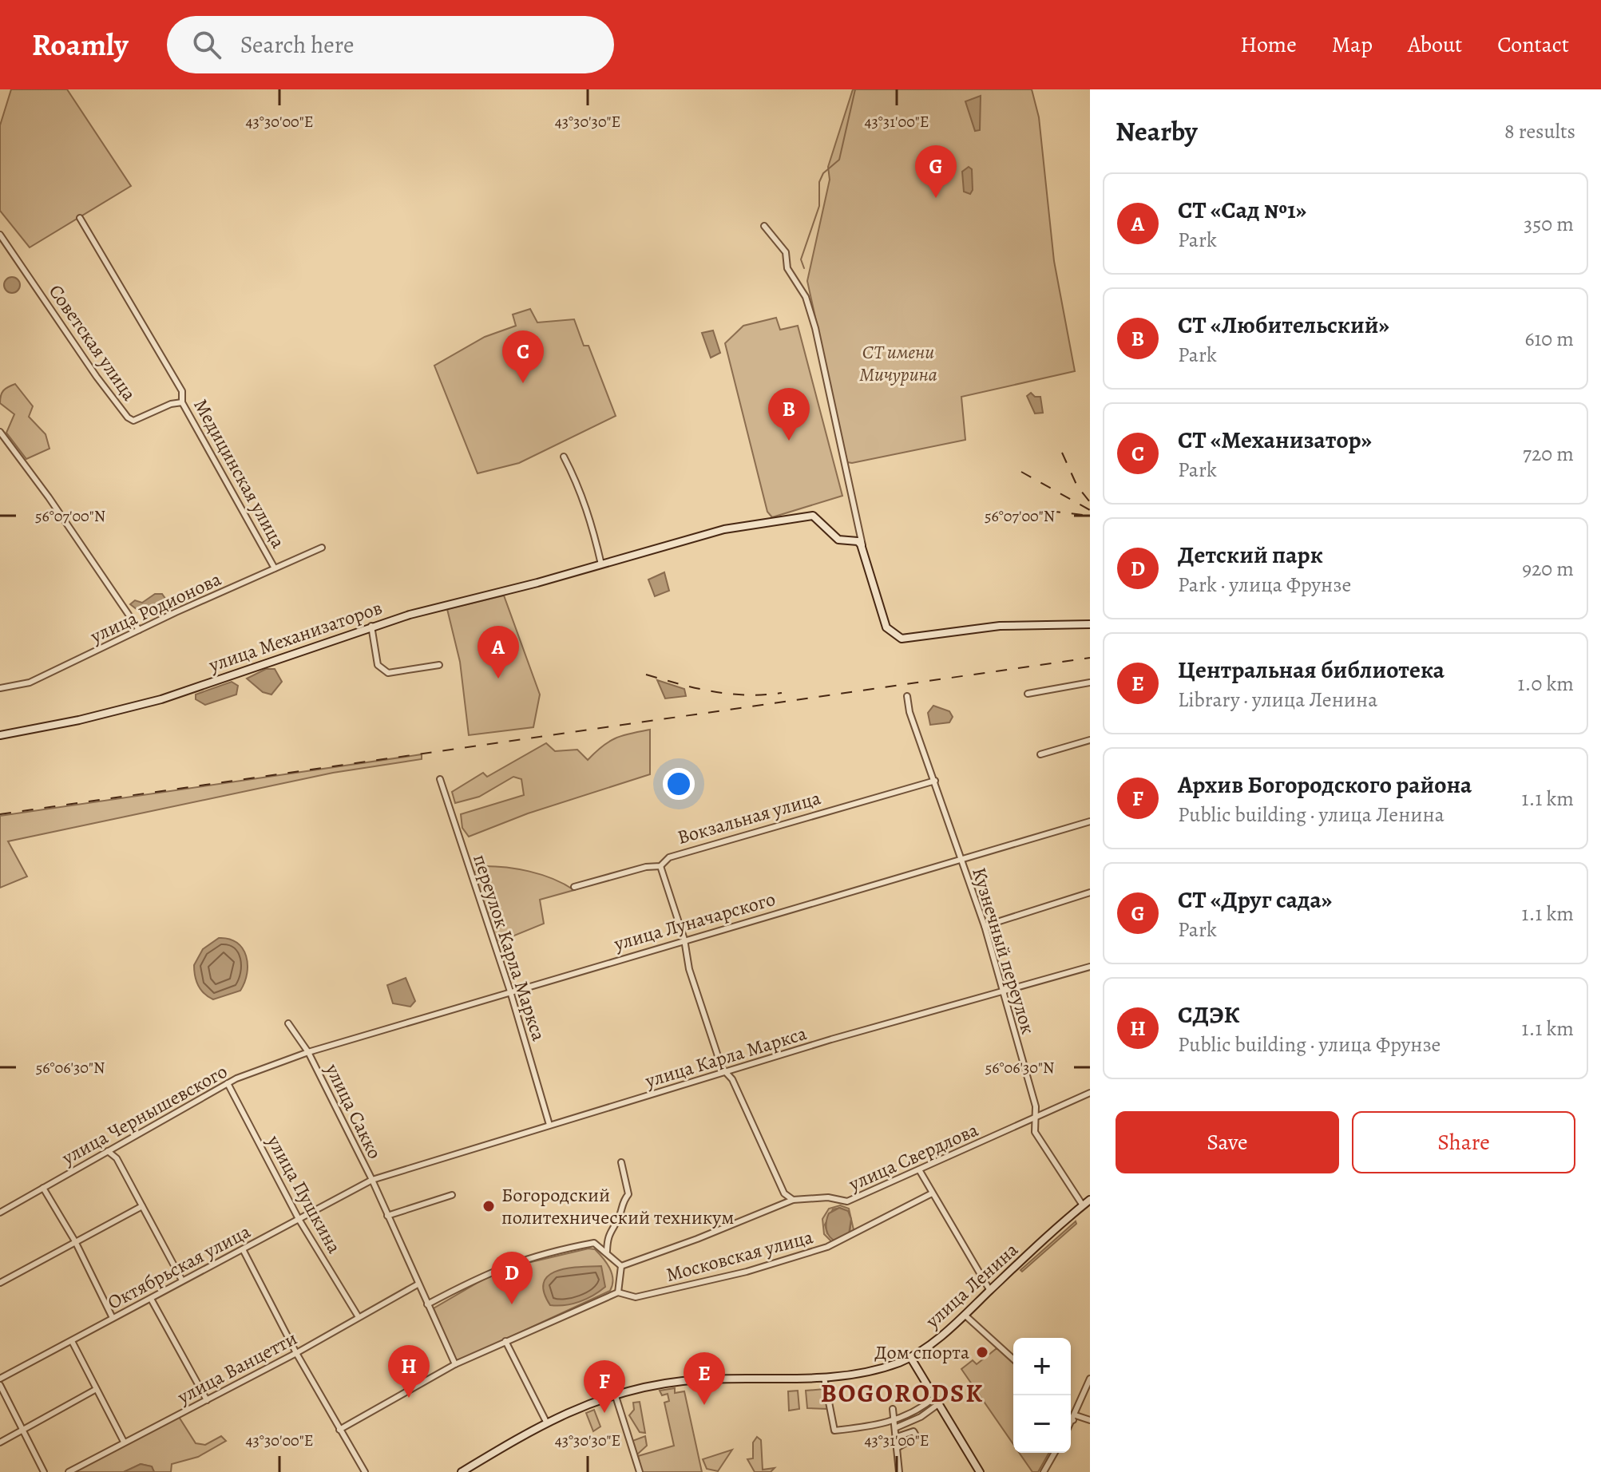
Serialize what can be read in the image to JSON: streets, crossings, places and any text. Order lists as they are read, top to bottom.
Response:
{
  "streets": {
    "street": [
      "Советская улица",
      "Медицинская улица",
      "улица Родионова",
      "улица Механизаторов",
      "Вокзальная улица",
      "улица Луначарского",
      "переулок Карла Маркса",
      "Кузнечный переулок",
      "улица Карла Маркса",
      "улица Сакко",
      "улица Чернышевского",
      "улица Свердлова",
      "улица Пушкина",
      "Московская улица",
      "Октябрьская улица",
      "улица Ленина",
      "улица Ванцетти"
    ]
  },
  "crossings": [
    ["Советская улица", "Медицинская улица"],
    ["Медицинская улица", "улица Родионова"],
    ["Вокзальная улица", "Кузнечный переулок"],
    ["улица Луначарского", "переулок Карла Маркса"],
    ["улица Луначарского", "Кузнечный переулок"],
    ["улица Луначарского", "улица Сакко"],
    ["улица Луначарского", "улица Чернышевского"],
    ["переулок Карла Маркса", "улица Карла Маркса"],
    ["Кузнечный переулок", "улица Карла Маркса"],
    ["Кузнечный переулок", "улица Свердлова"],
    ["Кузнечный переулок", "улица Ленина"],
    ["улица Карла Маркса", "улица Сакко"],
    ["улица Карла Маркса", "Октябрьская улица"],
    ["улица Сакко", "улица Чернышевского"],
    ["улица Сакко", "Октябрьская улица"],
    ["улица Сакко", "улица Ванцетти"],
    ["улица Чернышевского", "улица Пушкина"],
    ["улица Пушкина", "Октябрьская улица"],
    ["улица Пушкина", "улица Ванцетти"]
  ],
  "districts": ["BOGORODSK"],
  "parks": ["СТ имени Мичурина"],
  "places": ["Богородский политехнический техникум", "Дом спорта"],
  "page": {
    "header": "Roamly",
    "search": "Search here",
    "nav": [
      "Home",
      "Map",
      "About",
      "Contact"
    ],
    "heading": ["Nearby", "8 results"],
    "pins": [
      "G",
      "C",
      "B",
      "A",
      "D",
      "H",
      "E",
      "F"
    ],
    "list": [
      {
        "mark": "A",
        "name": "СТ «Сад №1»",
        "note": "Park",
        "value": "350 m"
      },
      {
        "mark": "B",
        "name": "СТ «Любительский»",
        "note": "Park",
        "value": "610 m"
      },
      {
        "mark": "C",
        "name": "СТ «Механизатор»",
        "note": "Park",
        "value": "720 m"
      },
      {
        "mark": "D",
        "name": "Детский парк",
        "note": "Park · улица Фрунзе",
        "value": "920 m"
      },
      {
        "mark": "E",
        "name": "Центральная библиотека",
        "note": "Library · улица Ленина",
        "value": "1.0 km"
      },
      {
        "mark": "F",
        "name": "Архив Богородского района",
        "note": "Public building · улица Ленина",
        "value": "1.1 km"
      },
      {
        "mark": "G",
        "name": "СТ «Друг сада»",
        "note": "Park",
        "value": "1.1 km"
      },
      {
        "mark": "H",
        "name": "СДЭК",
        "note": "Public building · улица Фрунзе",
        "value": "1.1 km"
      }
    ],
    "buttons": ["Save", "Share"],
    "map_buttons": ["+", "−"]
  },
  "coordinates": [
    "43°30'00\"E",
    "43°30'30\"E",
    "43°31'00\"E",
    "56°07'00\"N",
    "56°06'30\"N"
  ]
}
